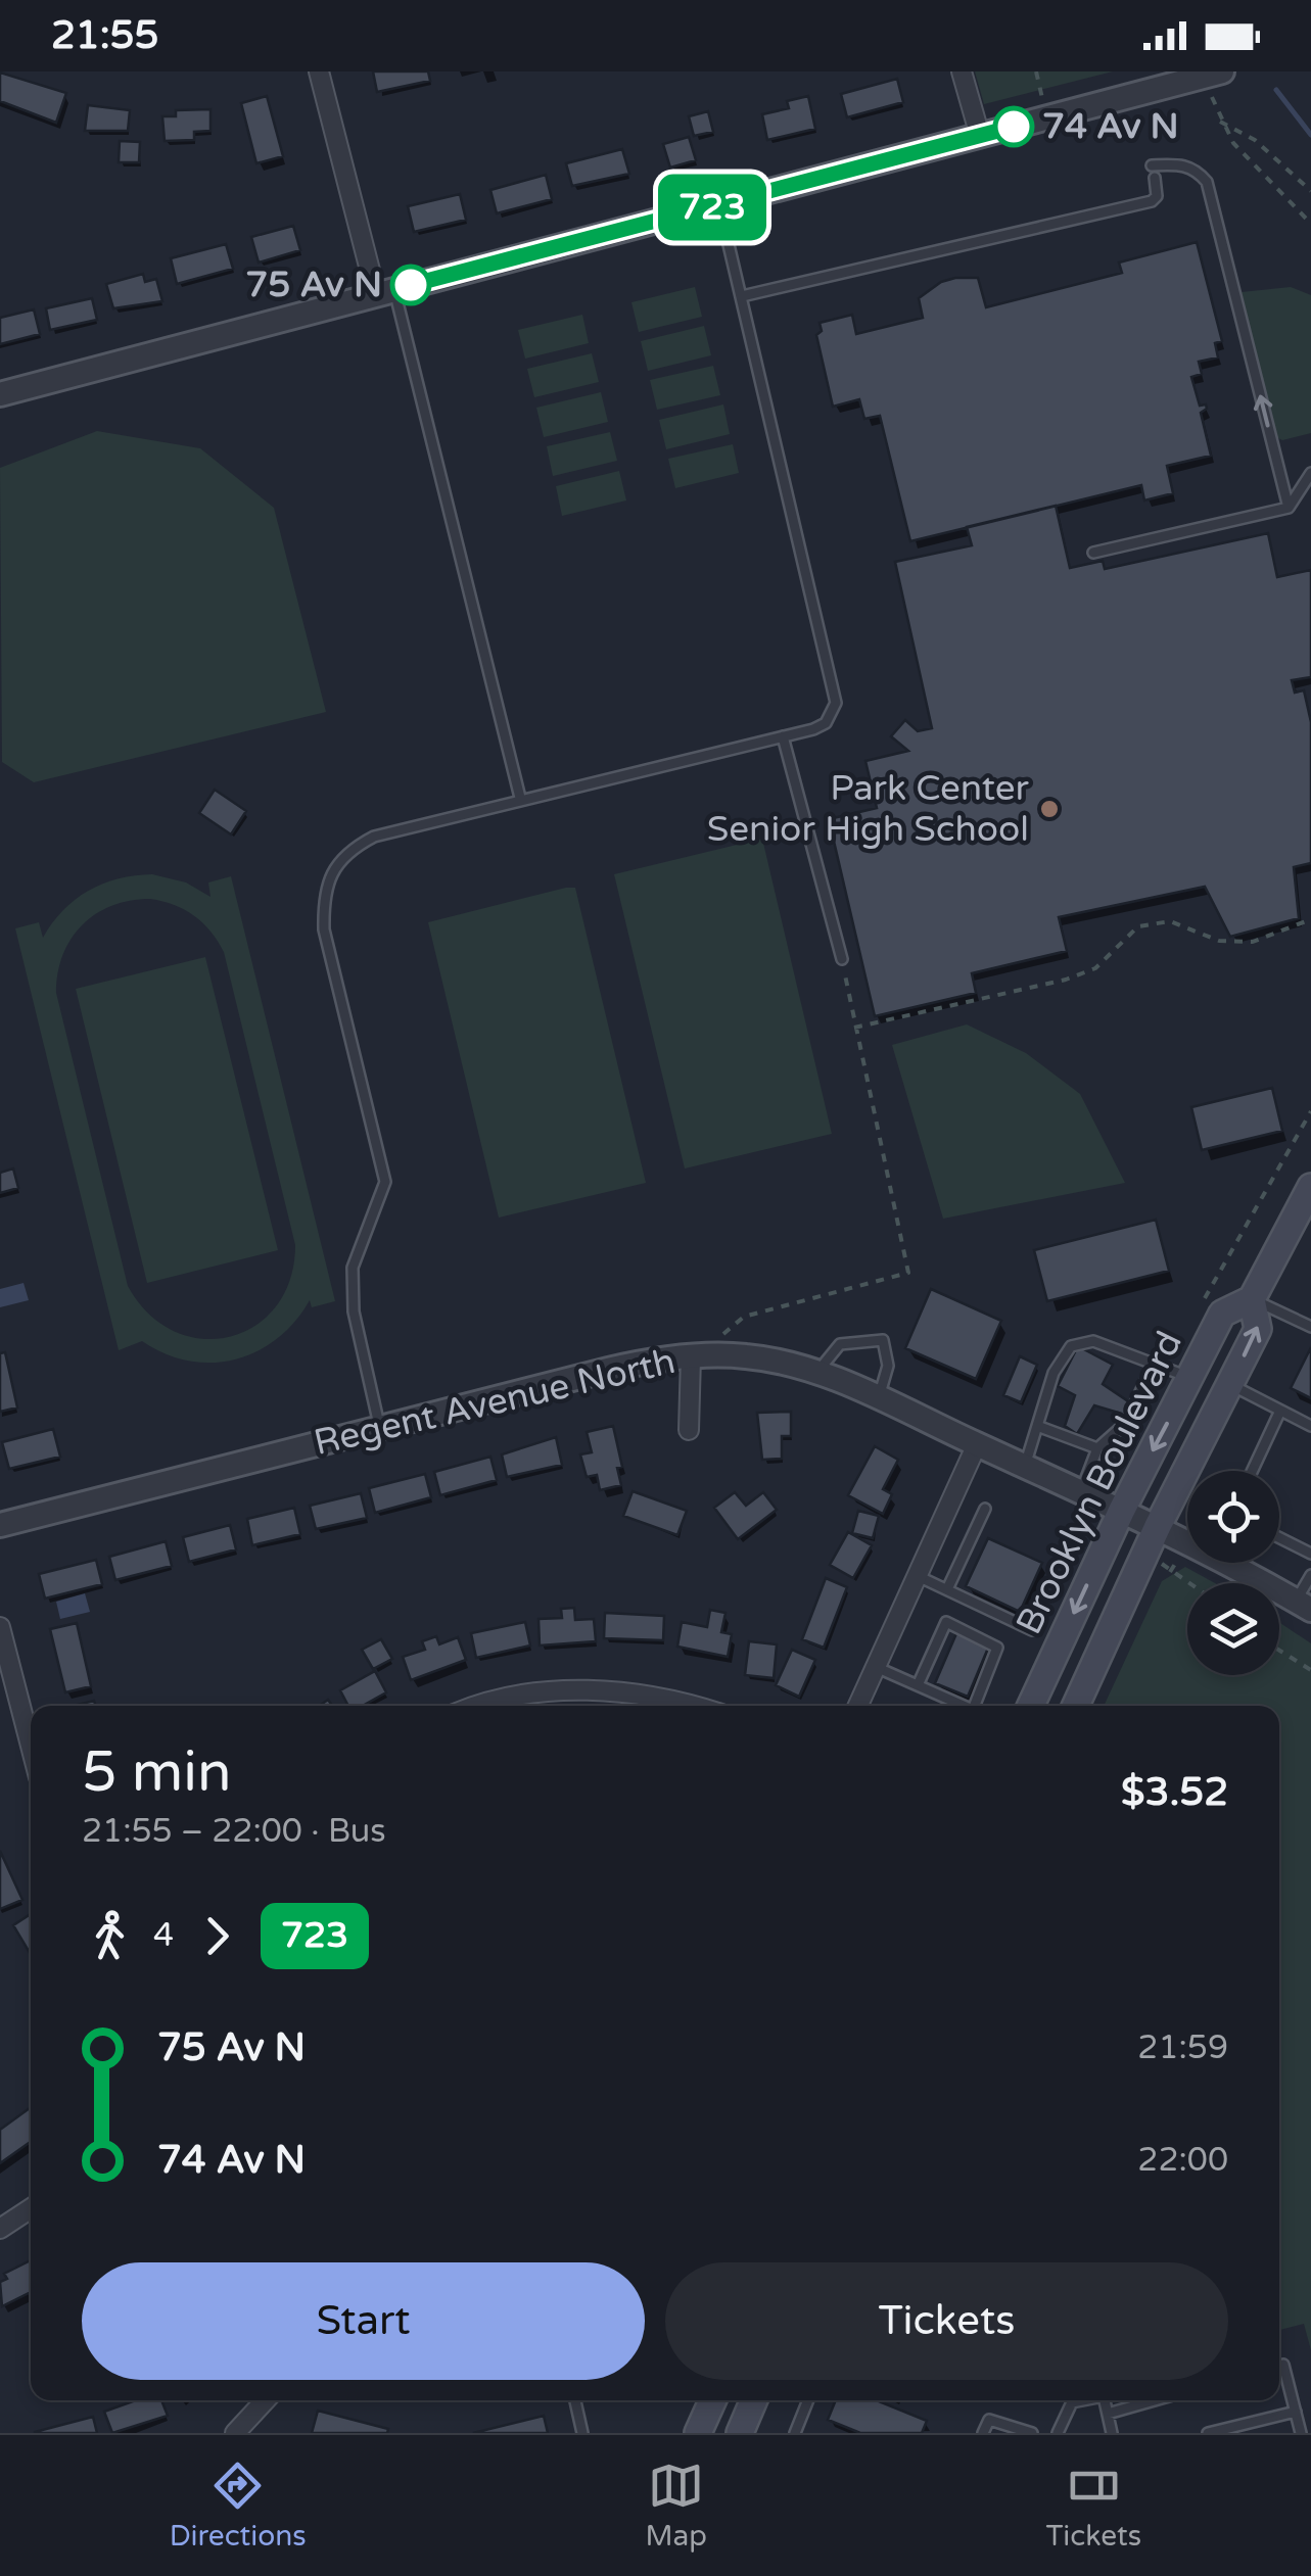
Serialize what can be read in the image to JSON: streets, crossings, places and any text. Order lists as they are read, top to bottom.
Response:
{
  "streets": {
    "main road": ["Brooklyn Boulevard"],
    "street": ["Regent Avenue North"]
  },
  "crossings": [
    ["Regent Avenue North", "Brooklyn Boulevard"]
  ],
  "places": ["74 Av N", "75 Av N", "Park Center Senior High School"],
  "lines": ["bus line 723"],
  "page": {
    "status": "21:55",
    "on_map": "723",
    "heading": ["5 min", "21:55 – 22:00 · Bus", "$3.52"],
    "legs": ["4", "723"],
    "list": [
      {
        "name": "75 Av N",
        "value": "21:59"
      },
      {
        "name": "74 Av N",
        "value": "22:00"
      }
    ],
    "buttons": ["Start", "Tickets"],
    "tabs": ["Directions", "Map", "Tickets"]
  }
}
